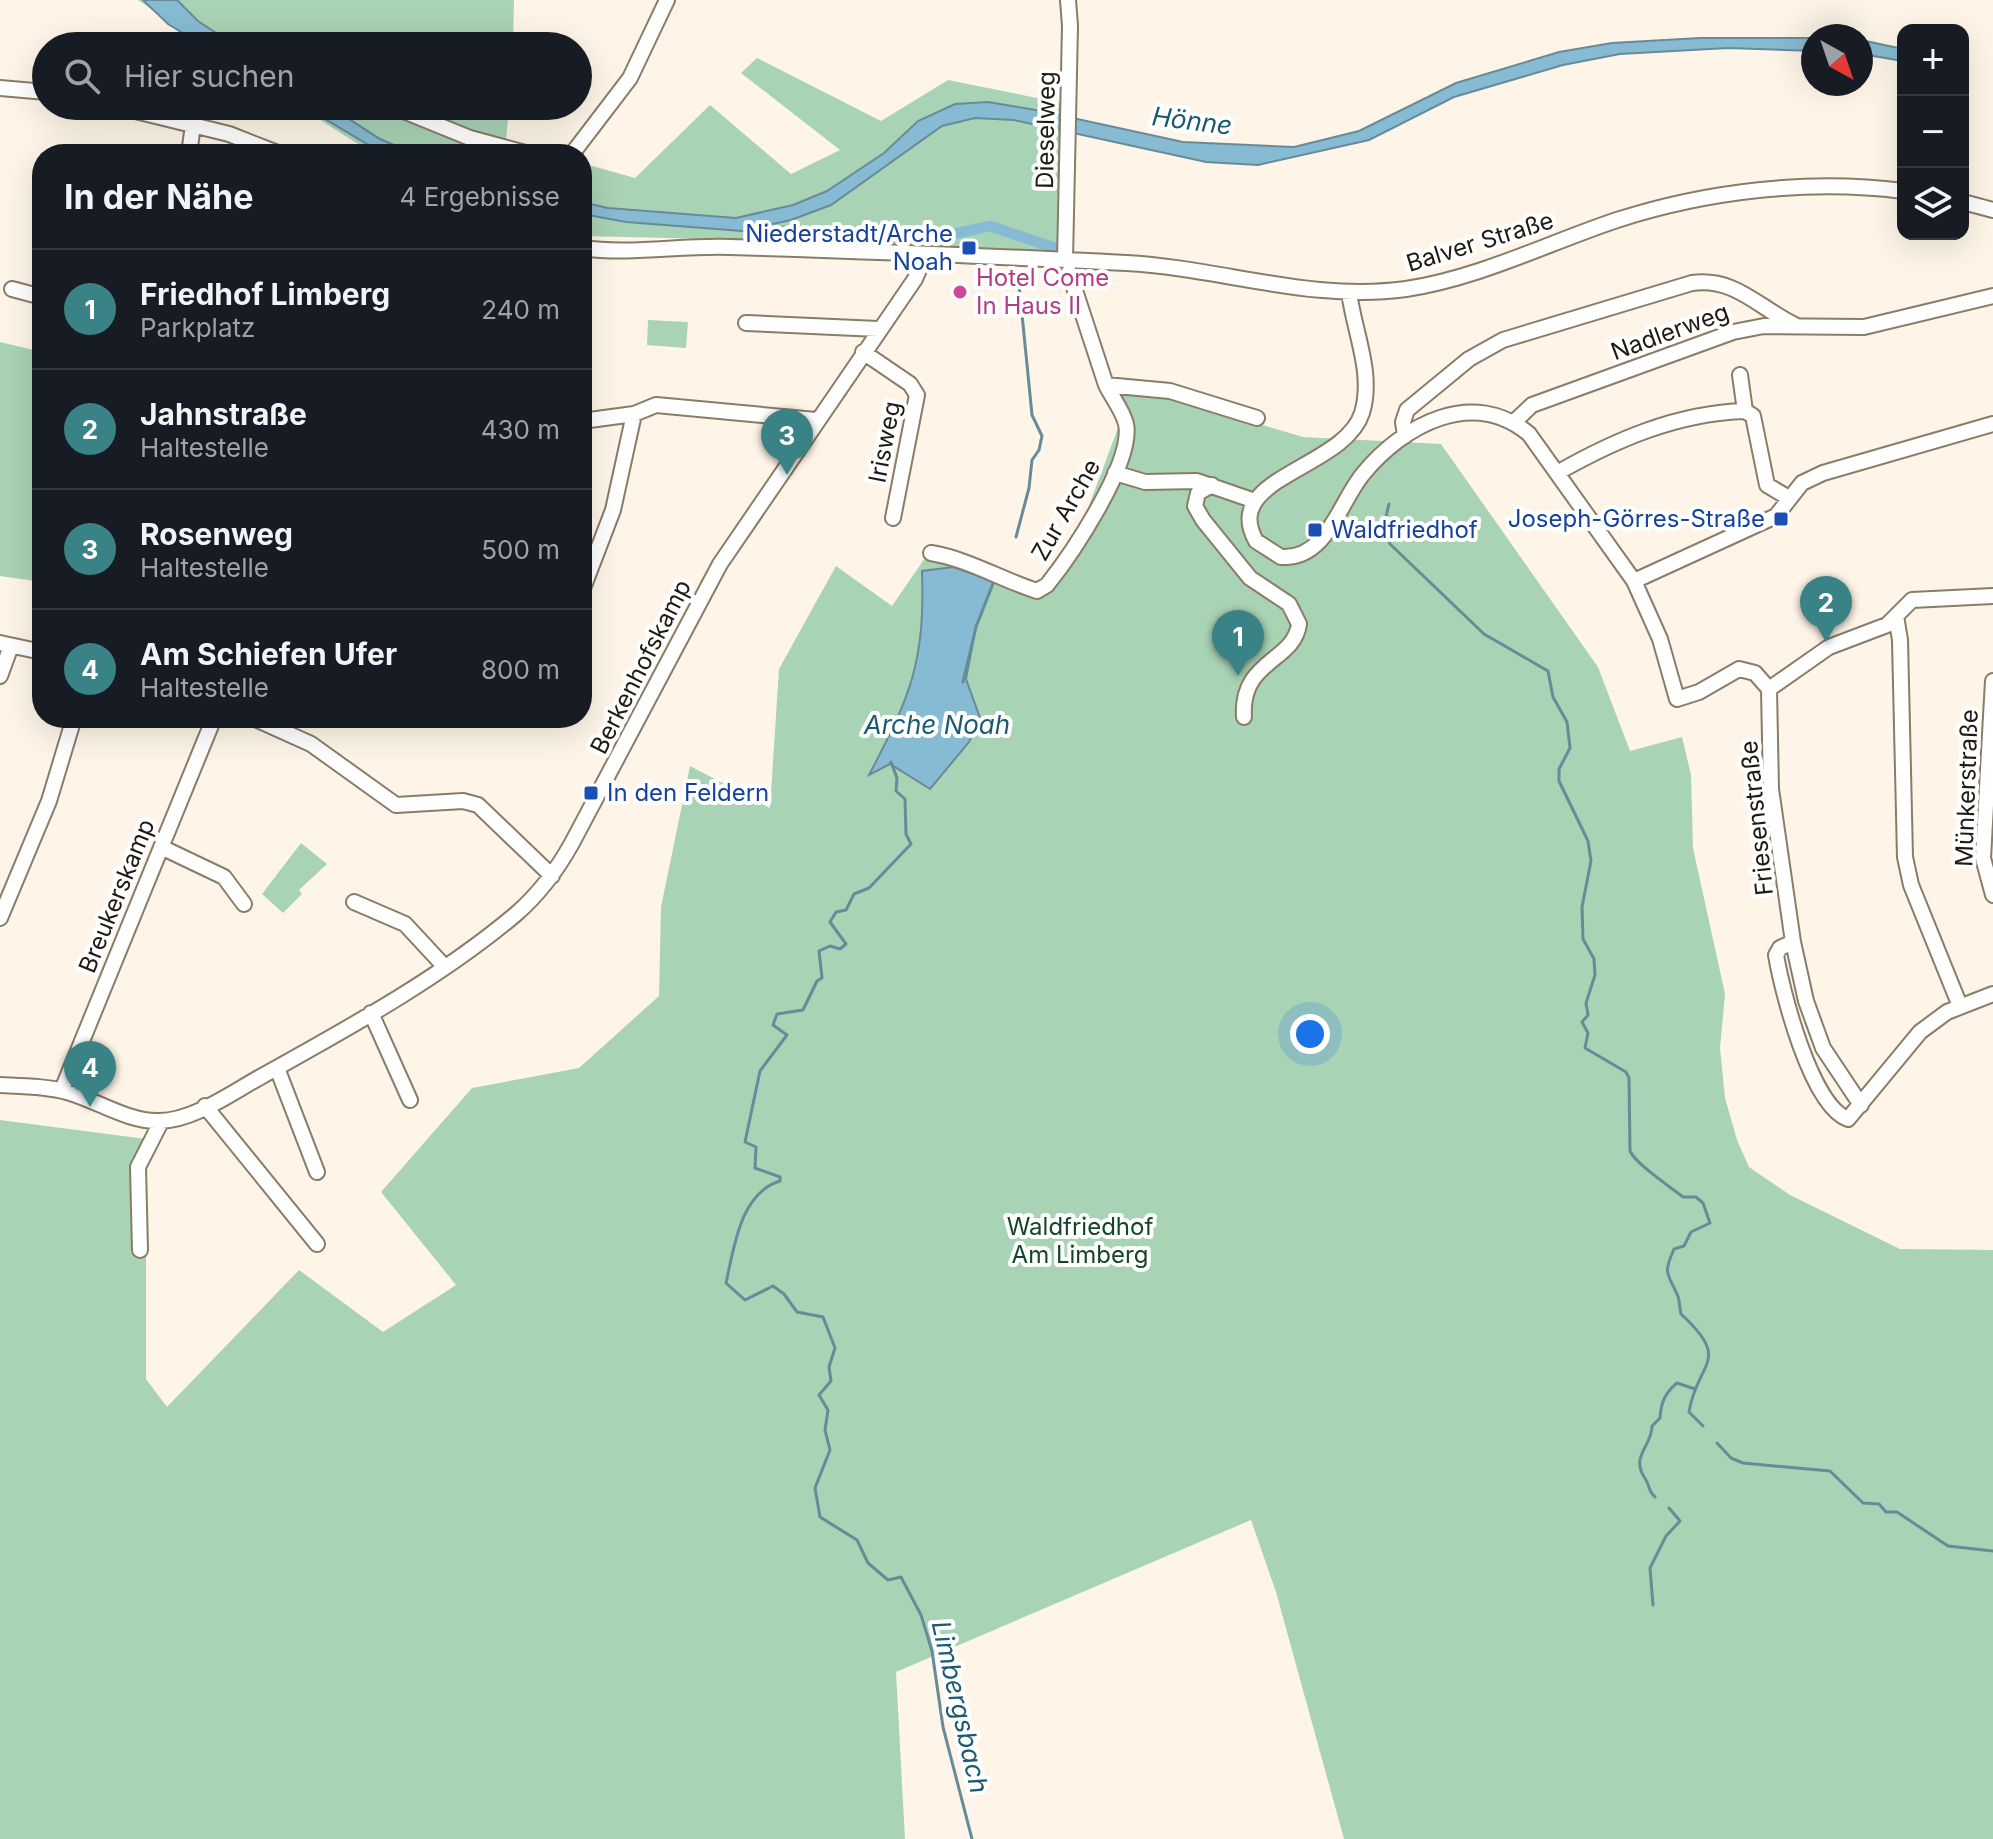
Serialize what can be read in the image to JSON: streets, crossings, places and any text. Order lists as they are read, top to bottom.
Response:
{
  "streets": {
    "street": [
      "Dieselweg",
      "Balver Straße",
      "Nadlerweg",
      "Irisweg",
      "Zur Arche",
      "Berkenhofskamp",
      "Münkerstraße",
      "Friesenstraße",
      "Breukerskamp"
    ]
  },
  "crossings": [
    ["Dieselweg", "Balver Straße"],
    ["Dieselweg", "Zur Arche"],
    ["Balver Straße", "Berkenhofskamp"],
    ["Irisweg", "Berkenhofskamp"]
  ],
  "water": ["Hönne", "Arche Noah", "Limbergsbach"],
  "parks": ["Waldfriedhof Am Limberg"],
  "places": {
    "transit": [
      "Niederstadt/Arche Noah",
      "Joseph-Görres-Straße",
      "Waldfriedhof",
      "In den Feldern"
    ],
    "other": ["Hotel Come In Haus II"]
  },
  "north": "bottom right",
  "page": {
    "map_buttons": ["+", "−"],
    "search": "Hier suchen",
    "heading": ["In der Nähe", "4 Ergebnisse"],
    "list": [
      {
        "mark": "1",
        "name": "Friedhof Limberg",
        "note": "Parkplatz",
        "value": "240 m"
      },
      {
        "mark": "2",
        "name": "Jahnstraße",
        "note": "Haltestelle",
        "value": "430 m"
      },
      {
        "mark": "3",
        "name": "Rosenweg",
        "note": "Haltestelle",
        "value": "500 m"
      },
      {
        "mark": "4",
        "name": "Am Schiefen Ufer",
        "note": "Haltestelle",
        "value": "800 m"
      }
    ],
    "pins": [
      "3",
      "2",
      "1",
      "4"
    ]
  }
}
